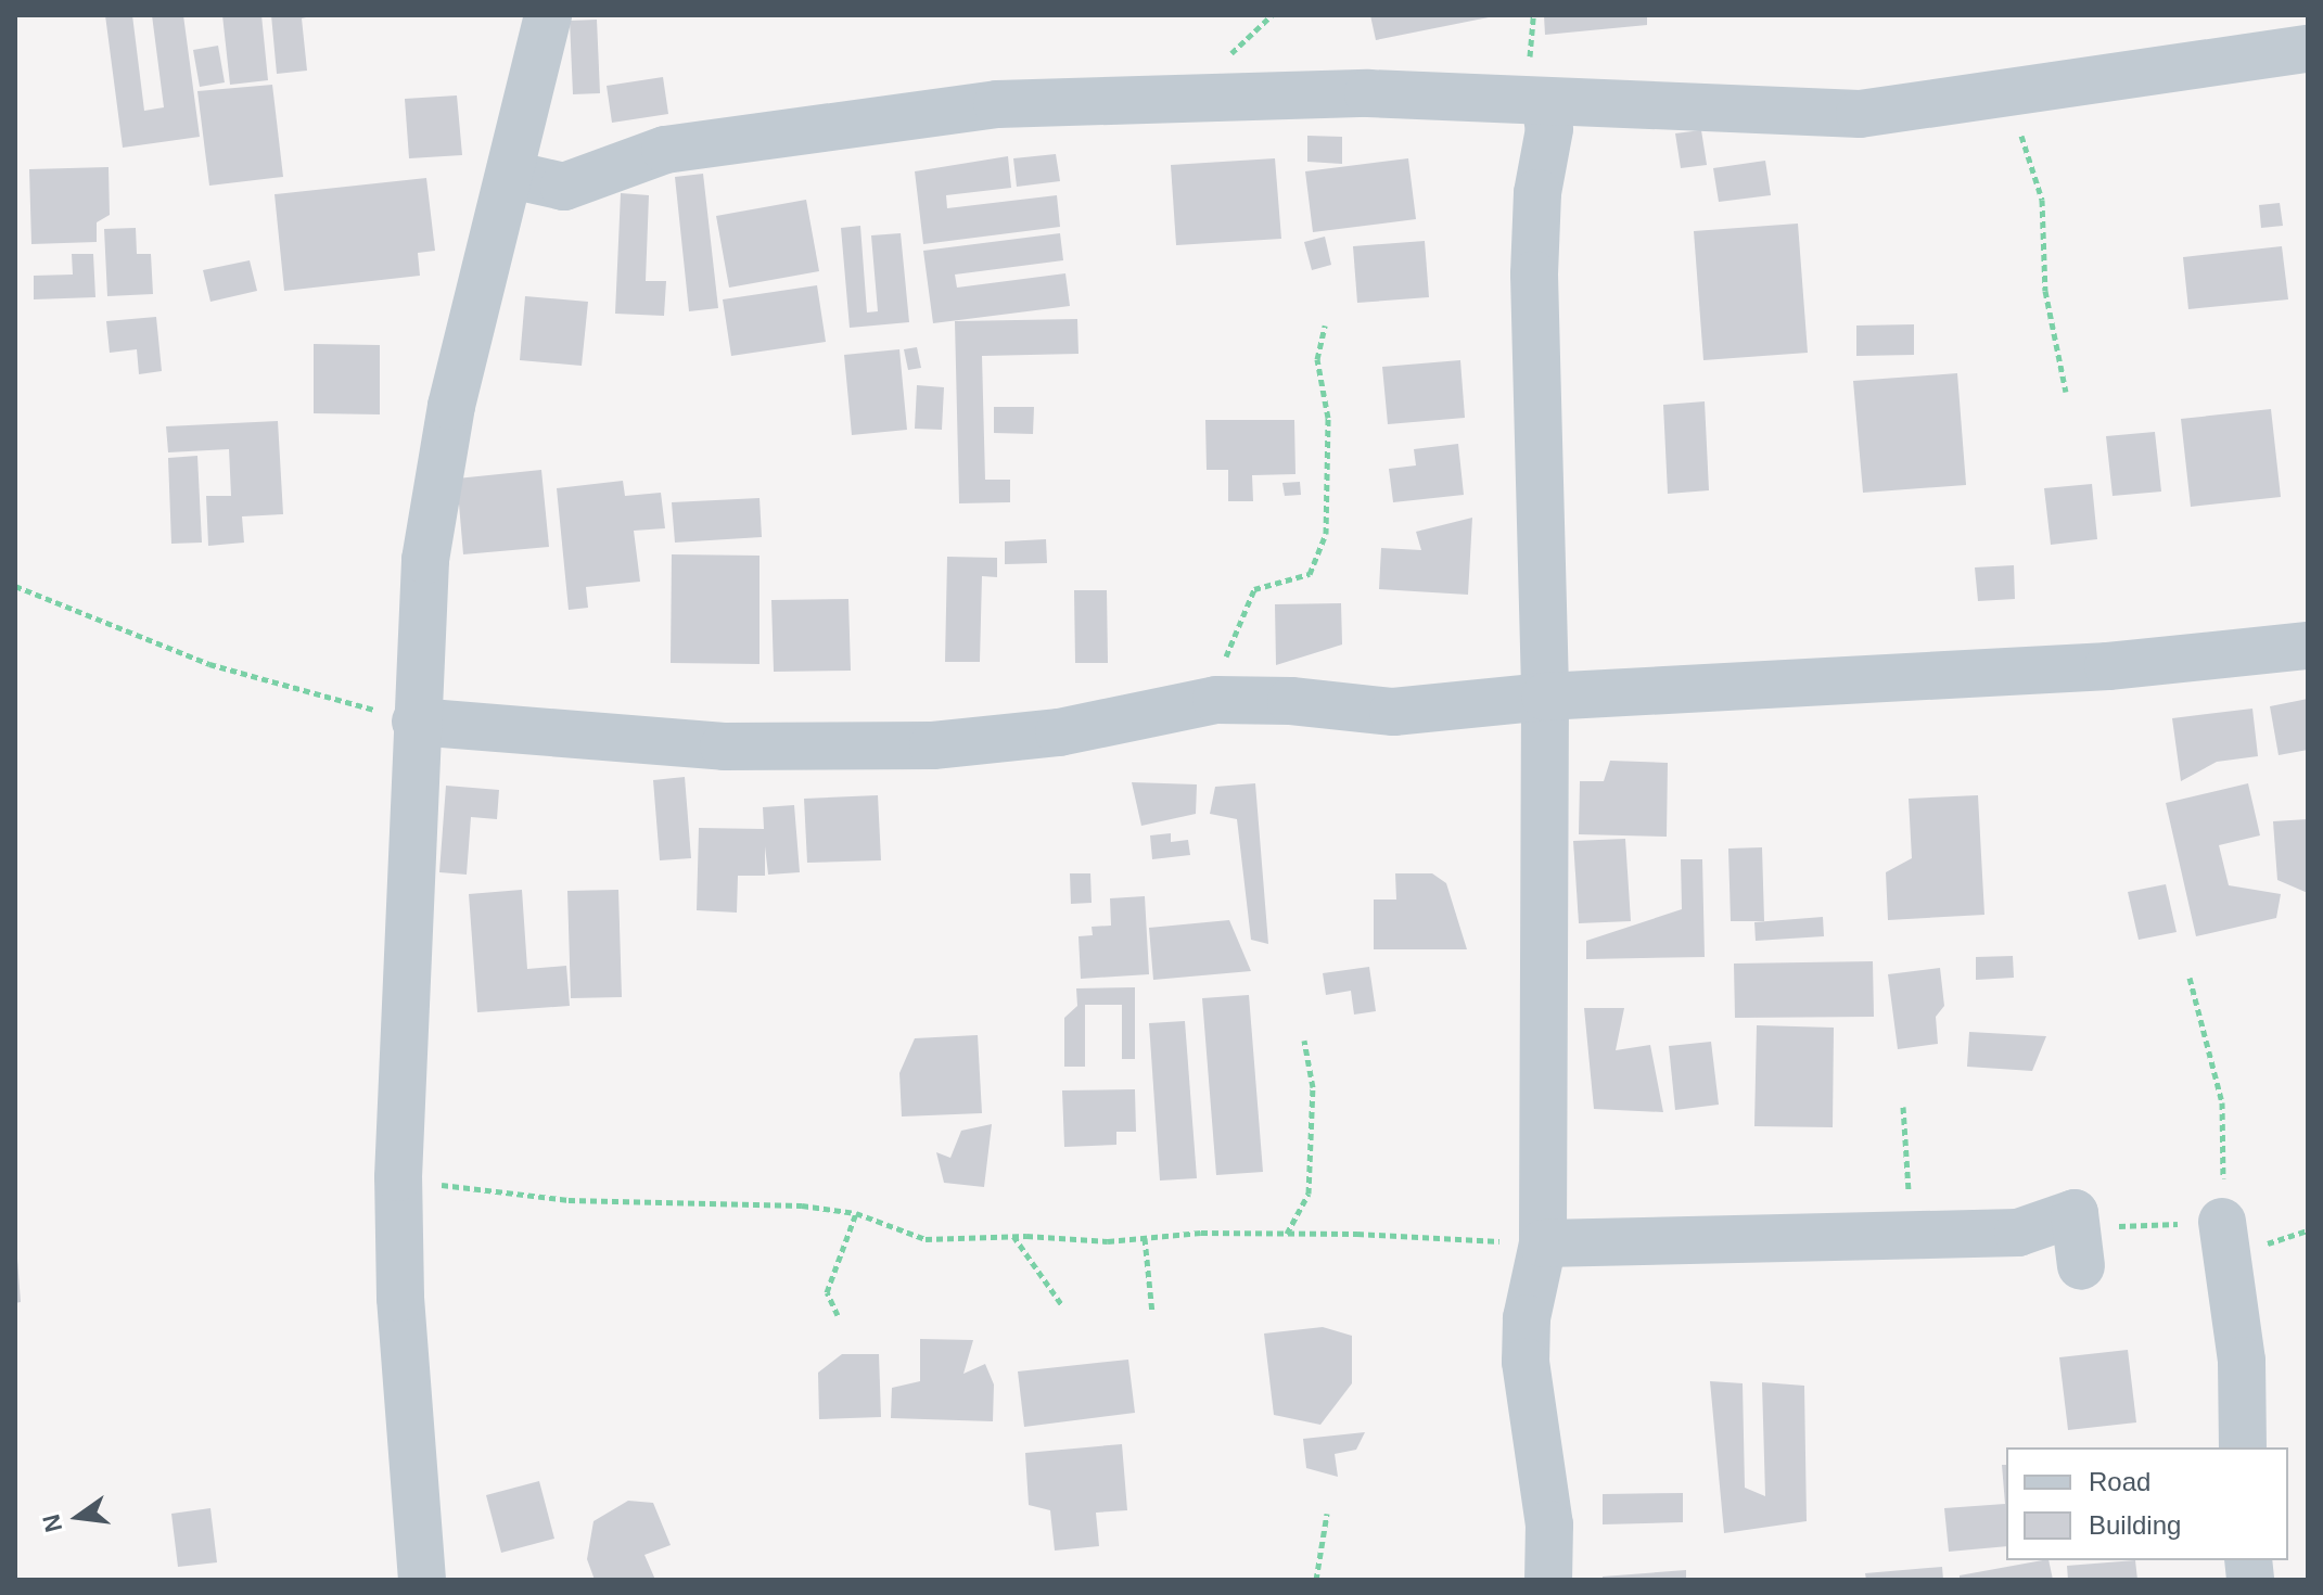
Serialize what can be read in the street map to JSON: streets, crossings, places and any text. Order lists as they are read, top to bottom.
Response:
{
  "legend": ["Road", "Building"],
  "north": "left"
}
